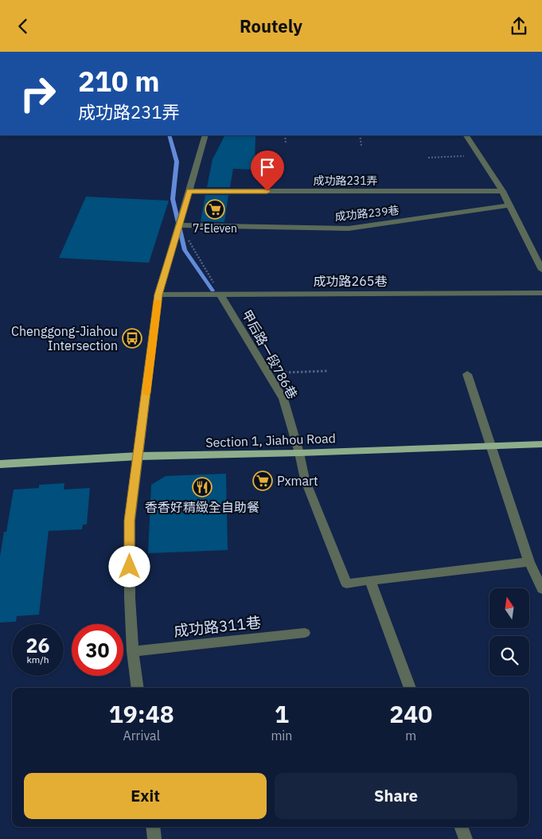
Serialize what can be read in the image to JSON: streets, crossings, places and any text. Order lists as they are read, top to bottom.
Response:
{
  "streets": {
    "main road": ["Section 1, Jiahou Road"],
    "street": [
      "成功路231弄",
      "成功路239巷",
      "成功路265巷",
      "甲后路一段786巷",
      "成功路311巷"
    ]
  },
  "crossings": [
    ["成功路265巷", "甲后路一段786巷"],
    ["甲后路一段786巷", "Section 1, Jiahou Road"]
  ],
  "places": {
    "supermarket": ["7-Eleven", "Pxmart"],
    "bus stop": ["Chenggong-Jiahou Intersection"],
    "restaurant": ["香香好精緻全自助餐"]
  },
  "north": "top",
  "page": {
    "header": "Routely",
    "turn": ["210 m", "成功路231弄"],
    "speed": "26 km/h",
    "limit": "30",
    "eta": [
      "19:48",
      "Arrival",
      "1",
      "min",
      "240",
      "m"
    ],
    "buttons": ["Exit", "Share"]
  }
}
